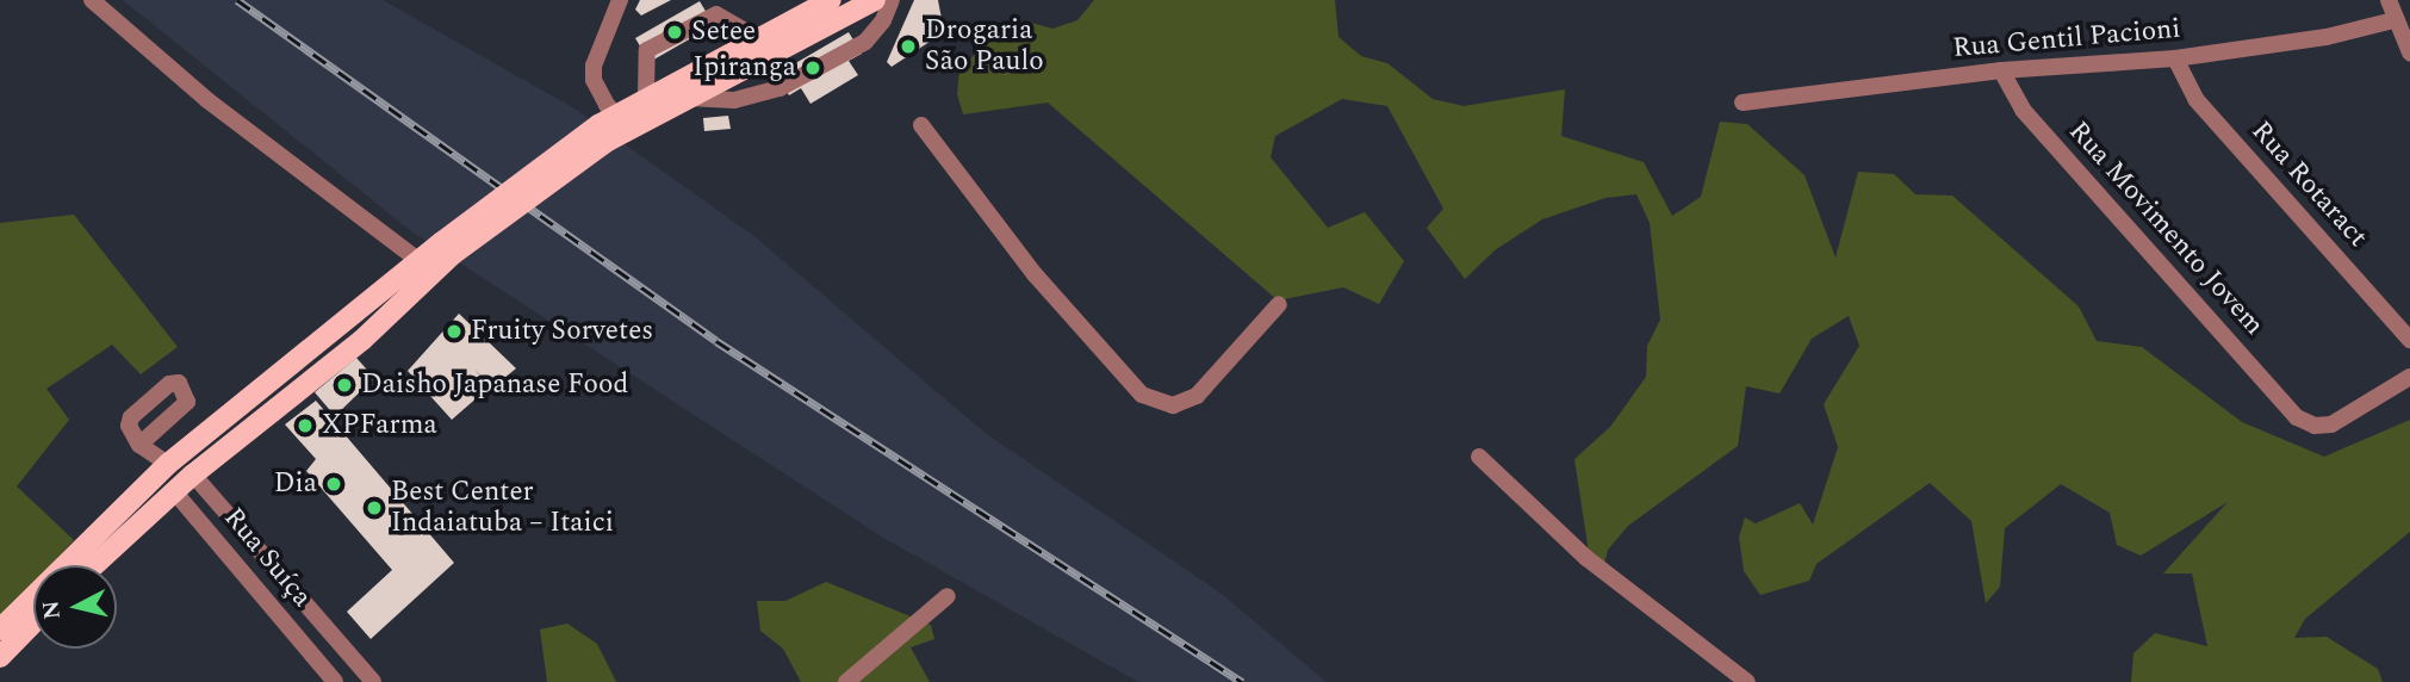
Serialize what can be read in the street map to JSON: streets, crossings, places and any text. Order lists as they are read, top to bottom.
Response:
{
  "streets": {
    "street": [
      "Rua Gentil Pacioni",
      "Rua Rotaract",
      "Rua Movimento Jovem",
      "Rua Suíça"
    ]
  },
  "crossings": [
    ["Rua Gentil Pacioni", "Rua Rotaract"],
    ["Rua Gentil Pacioni", "Rua Movimento Jovem"]
  ],
  "places": [
    "Setee",
    "Drogaria São Paulo",
    "Ipiranga",
    "Fruity Sorvetes",
    "Daisho Japanase Food",
    "XPFarma",
    "Dia",
    "Best Center Indaiatuba – Itaici"
  ],
  "north": "left"
}
